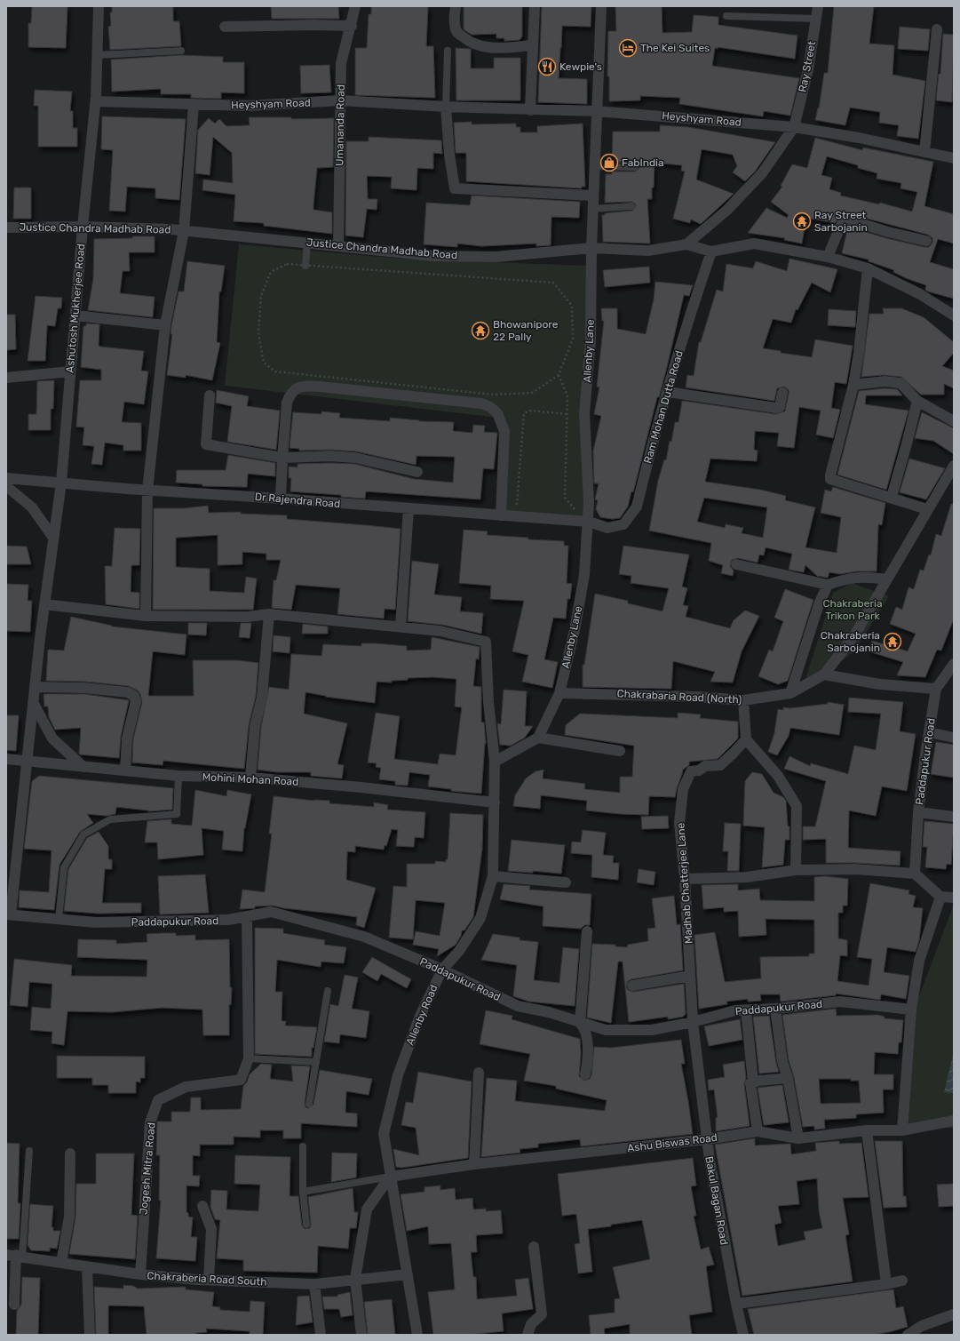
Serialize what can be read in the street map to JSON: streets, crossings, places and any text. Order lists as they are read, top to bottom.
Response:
{
  "streets": {
    "street": [
      "Ray Street",
      "Heyshyam Road",
      "Umananda Road",
      "Justice Chandra Madhab Road",
      "Ashutosh Mukherjee Road",
      "Allenby Lane",
      "Ram Mohan Dutta Road",
      "Dr Rajendra Road",
      "Chakrabaria Road (North)",
      "Paddapukur Road",
      "Mohini Mohan Road",
      "Madhab Chatterjee Lane",
      "Allenby Road",
      "Ashu Biswas Road",
      "Jogesh Mitra Road",
      "Bakul Bagan Road",
      "Chakraberia Road South"
    ]
  },
  "crossings": [
    ["Ray Street", "Heyshyam Road"],
    ["Heyshyam Road", "Umananda Road"],
    ["Heyshyam Road", "Ashutosh Mukherjee Road"],
    ["Heyshyam Road", "Allenby Lane"],
    ["Umananda Road", "Justice Chandra Madhab Road"],
    ["Justice Chandra Madhab Road", "Ashutosh Mukherjee Road"],
    ["Justice Chandra Madhab Road", "Allenby Lane"],
    ["Justice Chandra Madhab Road", "Ram Mohan Dutta Road"],
    ["Ashutosh Mukherjee Road", "Dr Rajendra Road"],
    ["Ashutosh Mukherjee Road", "Paddapukur Road"],
    ["Ashutosh Mukherjee Road", "Mohini Mohan Road"],
    ["Allenby Lane", "Ram Mohan Dutta Road"],
    ["Allenby Lane", "Dr Rajendra Road"],
    ["Allenby Lane", "Chakrabaria Road (North)"],
    ["Ram Mohan Dutta Road", "Dr Rajendra Road"],
    ["Paddapukur Road", "Madhab Chatterjee Lane"],
    ["Paddapukur Road", "Allenby Road"],
    ["Paddapukur Road", "Jogesh Mitra Road"],
    ["Paddapukur Road", "Bakul Bagan Road"],
    ["Mohini Mohan Road", "Allenby Road"],
    ["Madhab Chatterjee Lane", "Bakul Bagan Road"],
    ["Allenby Road", "Ashu Biswas Road"],
    ["Allenby Road", "Chakraberia Road South"],
    ["Ashu Biswas Road", "Bakul Bagan Road"],
    ["Jogesh Mitra Road", "Chakraberia Road South"]
  ],
  "parks": ["Chakraberia Trikon Park"],
  "places": {
    "hotel": ["The Kei Suites"],
    "restaurant": ["Kewpie's"],
    "shop": ["FabIndia"],
    "temple": ["Ray Street Sarbojanin", "Bhowanipore 22 Pally", "Chakraberia Sarbojanin"]
  }
}
